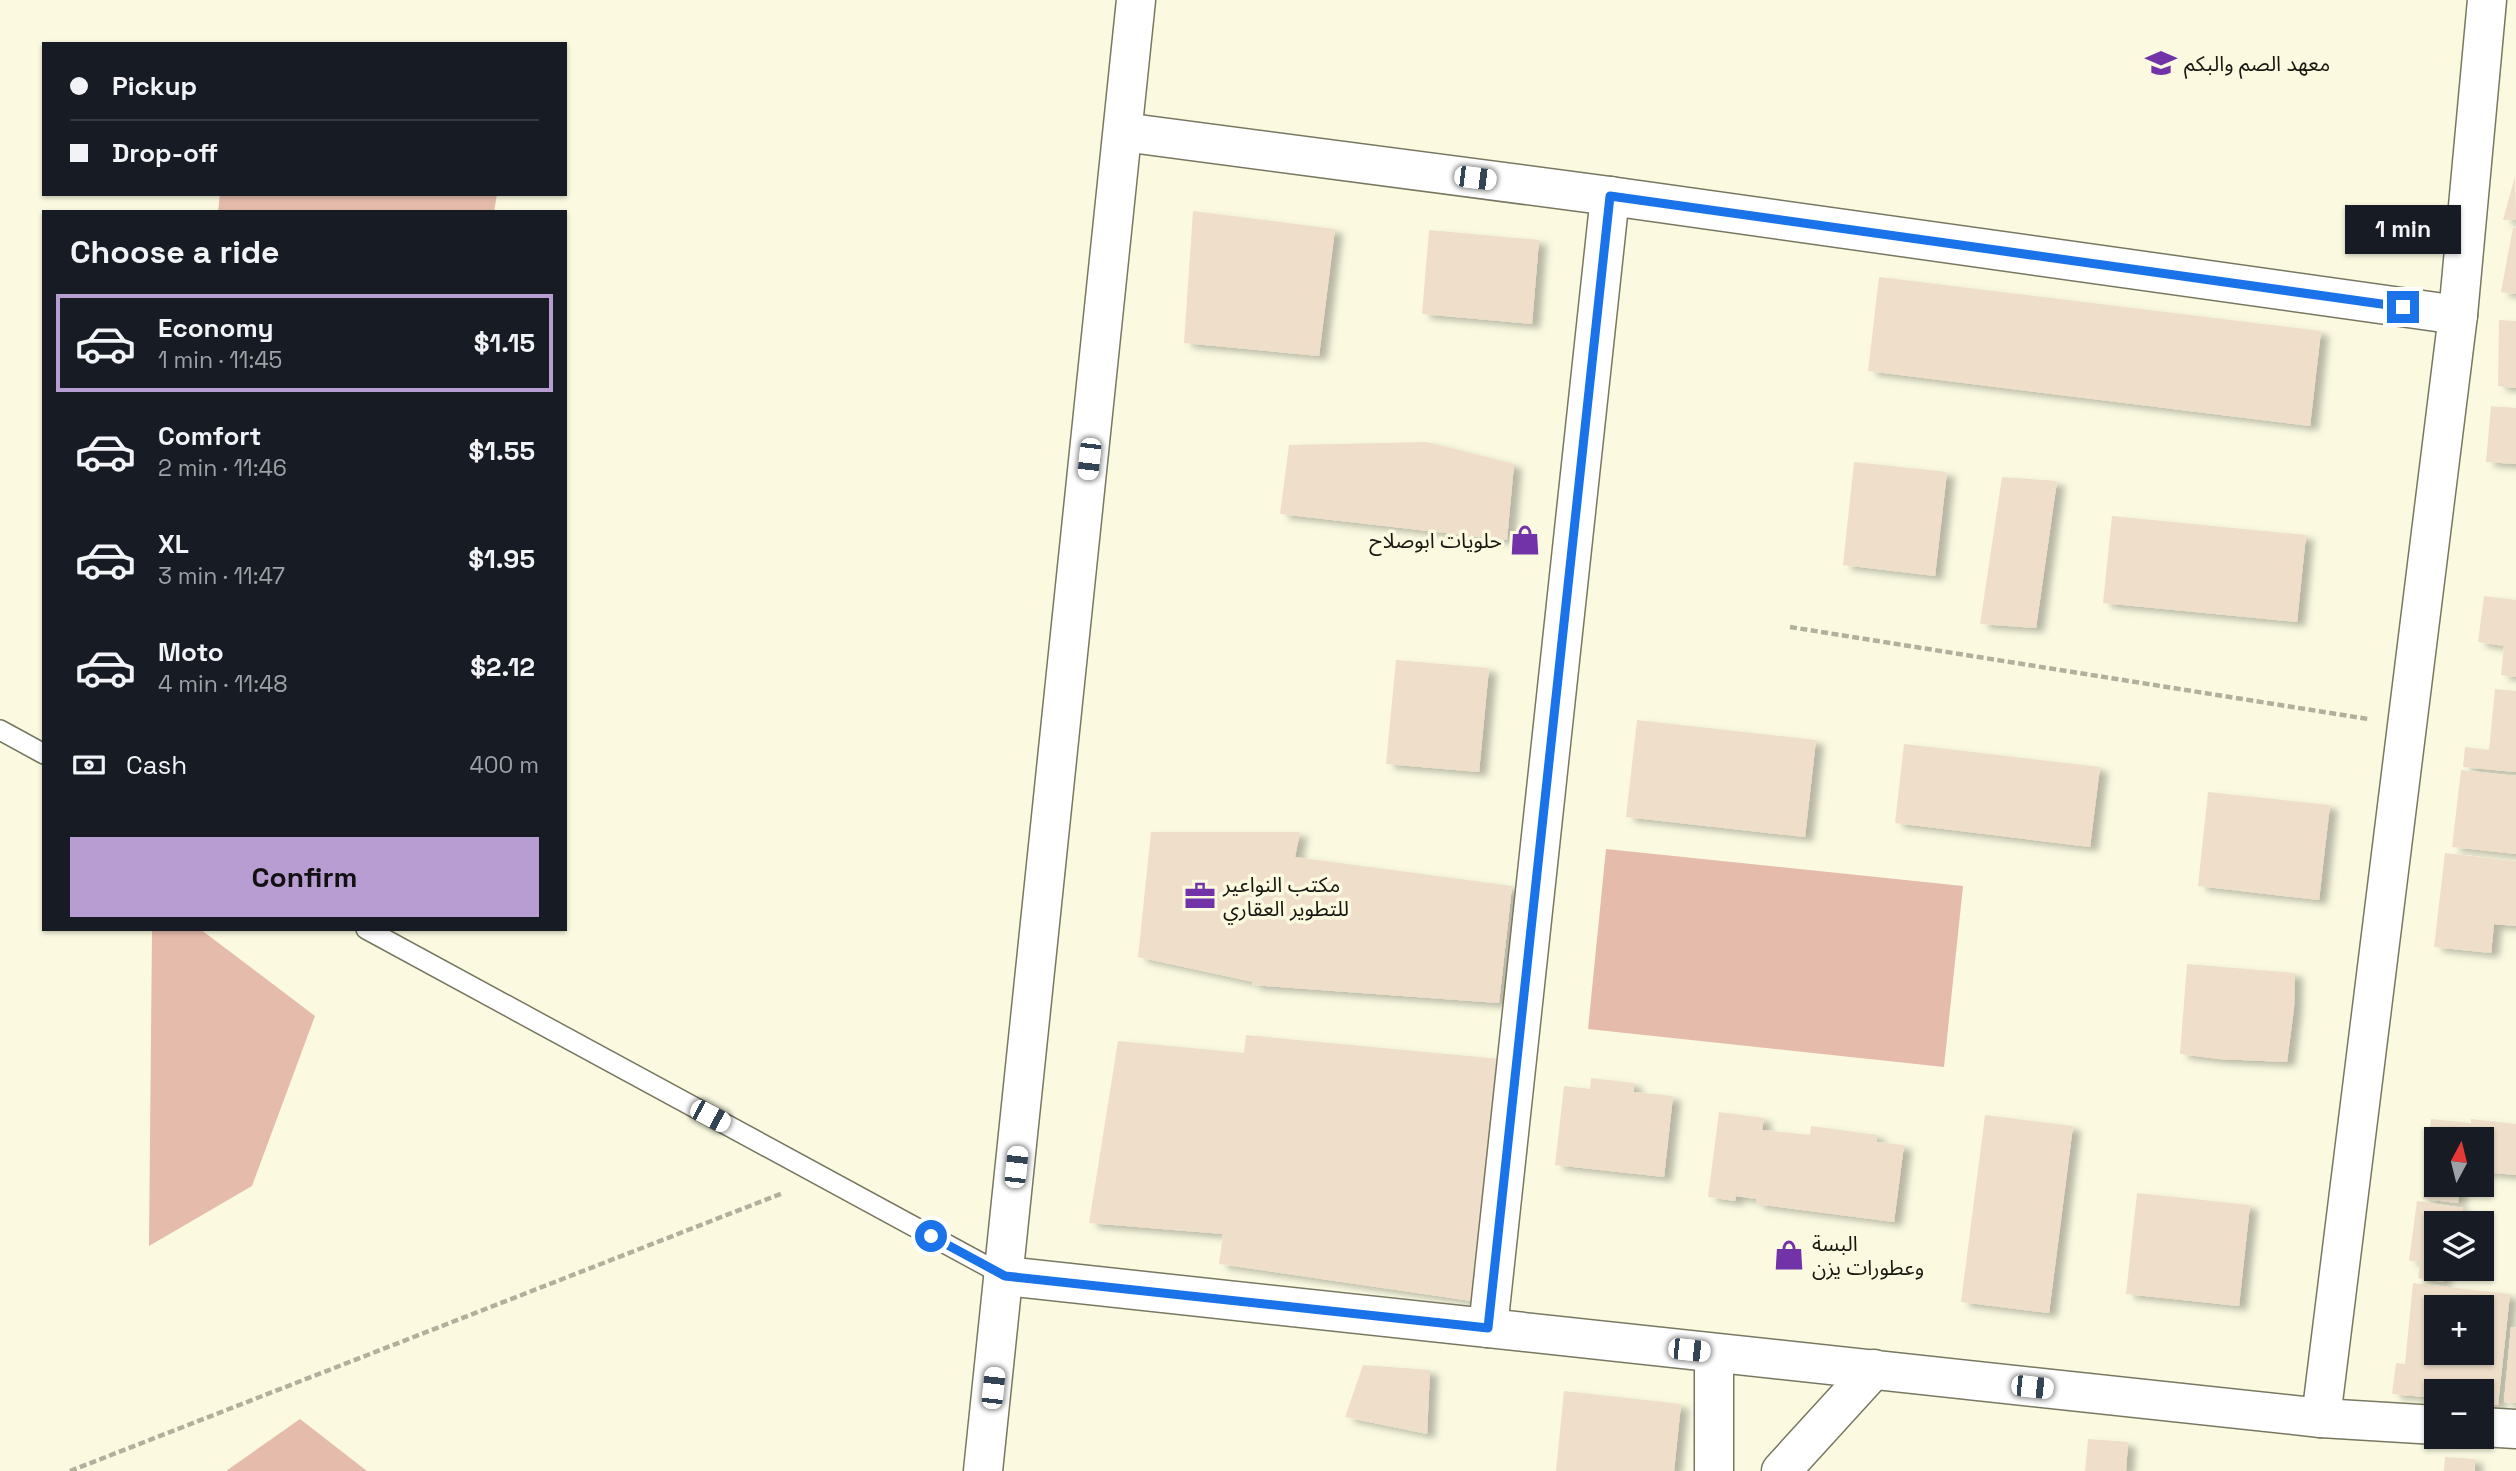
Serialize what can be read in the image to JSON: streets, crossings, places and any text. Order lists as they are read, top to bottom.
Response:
{
  "places": {
    "school or university": ["معهد الصم والبكم"],
    "shop": ["حلويات ابوصلاح", "البسة وعطورات يزن"],
    "office": ["مكتب النواعير للتطوير العقاري"]
  },
  "north": "top",
  "page": {
    "banner": ["Pickup", "Drop-off"],
    "bubble": "1 min",
    "heading": "Choose a ride",
    "list": [
      {
        "name": "Economy",
        "note": "1 min · 11:45",
        "value": "$1.15"
      },
      {
        "name": "Comfort",
        "note": "2 min · 11:46",
        "value": "$1.55"
      },
      {
        "name": "XL",
        "note": "3 min · 11:47",
        "value": "$1.95"
      },
      {
        "name": "Moto",
        "note": "4 min · 11:48",
        "value": "$2.12"
      }
    ],
    "pay": ["Cash", "400 m"],
    "buttons": "Confirm",
    "map_buttons": ["+", "−"]
  }
}
